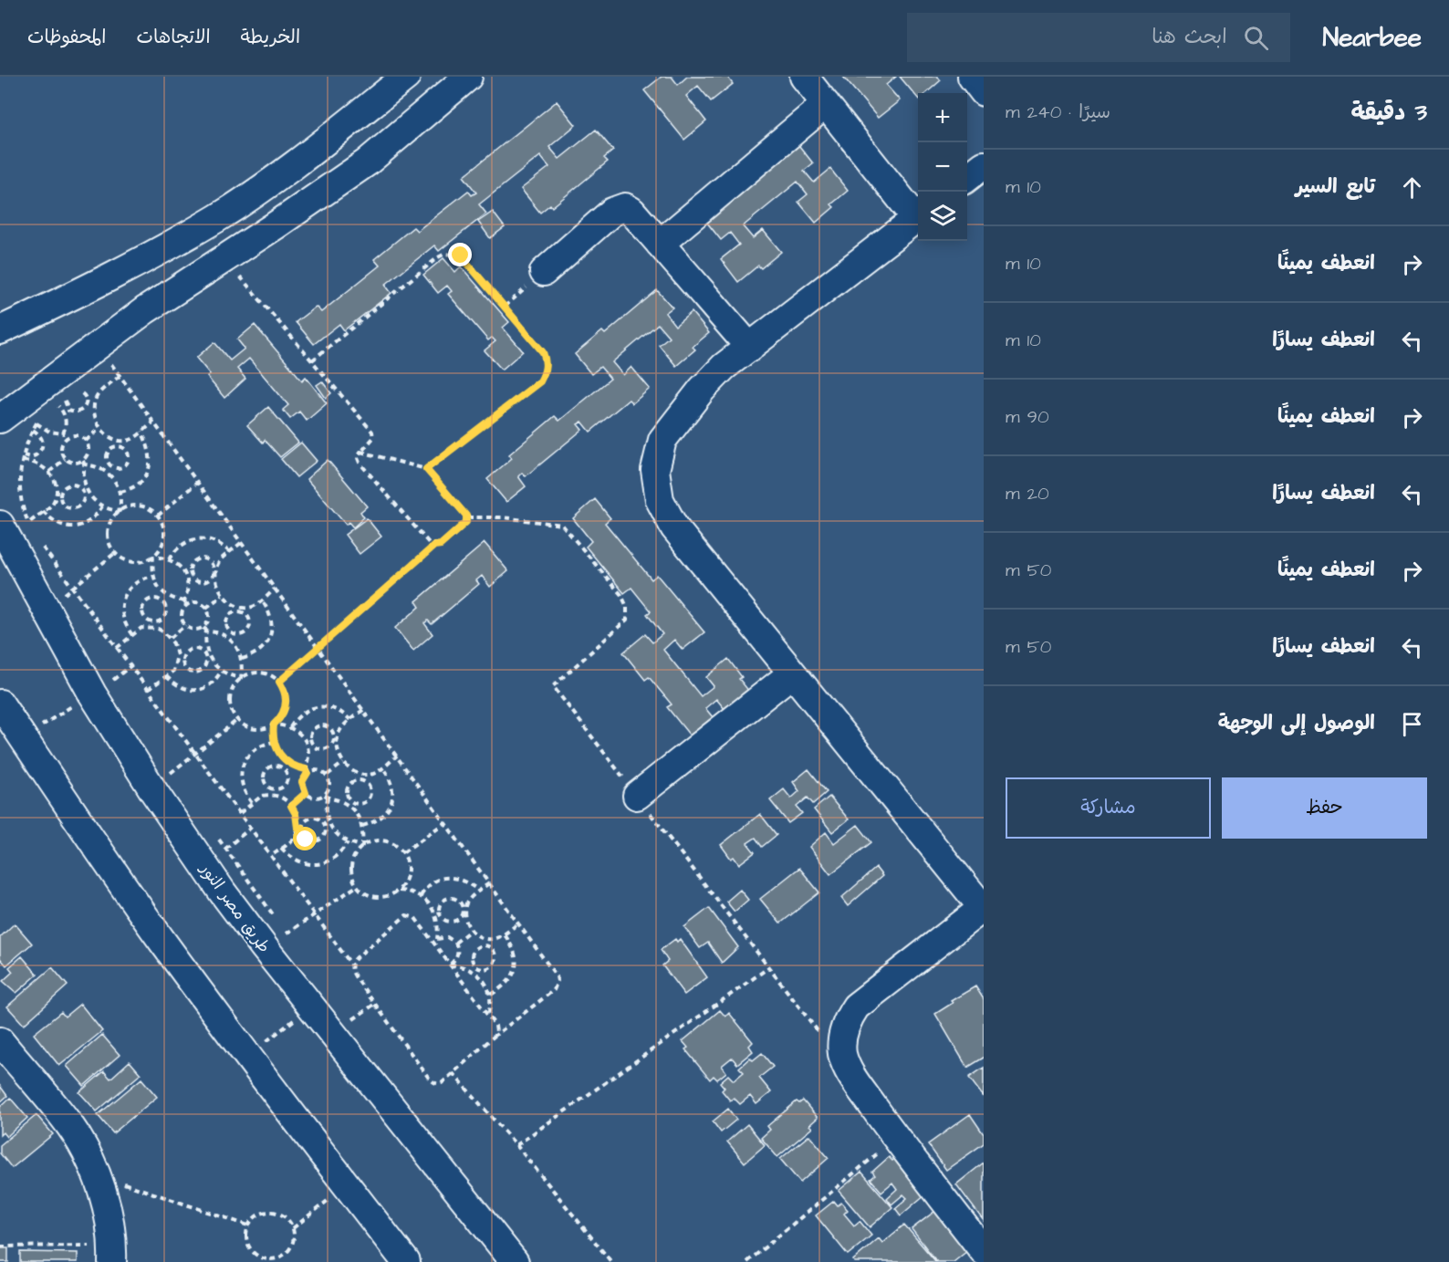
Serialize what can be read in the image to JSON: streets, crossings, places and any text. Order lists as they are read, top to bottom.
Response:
{
  "streets": {
    "street": ["طريق مصر النور"]
  },
  "page": {
    "header": "Nearbee",
    "search": "ابحث هنا",
    "nav": ["الخريطة", "الاتجاهات", "المحفوظات"],
    "heading": ["3 دقيقة", "سيرًا · 240 m"],
    "map_buttons": ["+", "−"],
    "list": [
      ["تابع السير", "10 m"],
      ["انعطف يمينًا", "10 m"],
      ["انعطف يسارًا", "10 m"],
      ["انعطف يمينًا", "90 m"],
      ["انعطف يسارًا", "20 m"],
      ["انعطف يمينًا", "50 m"],
      ["انعطف يسارًا", "50 m"],
      "الوصول إلى الوجهة"
    ],
    "buttons": ["حفظ", "مشاركة"]
  }
}
